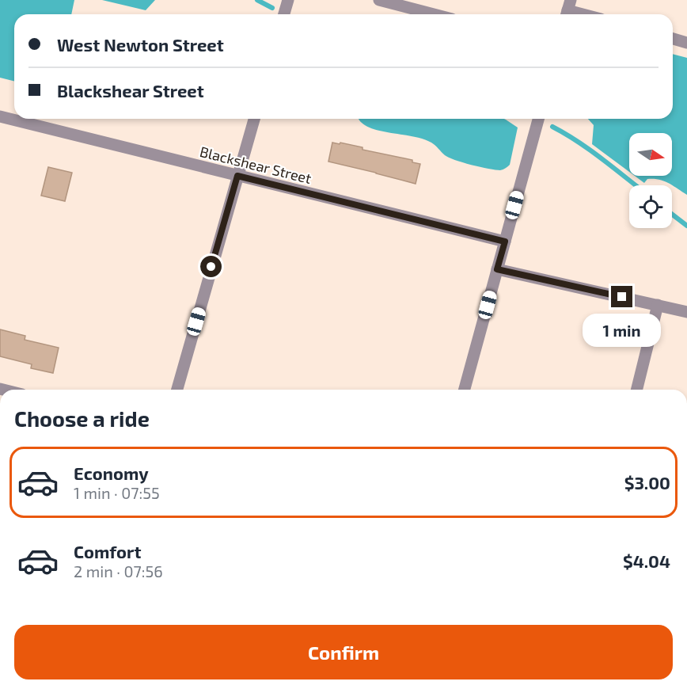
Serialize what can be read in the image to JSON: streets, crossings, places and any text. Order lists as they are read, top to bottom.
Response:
{
  "streets": {
    "street": ["Blackshear Street"]
  },
  "north": "right",
  "page": {
    "banner": ["West Newton Street", "Blackshear Street"],
    "bubble": "1 min",
    "heading": "Choose a ride",
    "list": [
      {
        "name": "Economy",
        "note": "1 min · 07:55",
        "value": "$3.00"
      },
      {
        "name": "Comfort",
        "note": "2 min · 07:56",
        "value": "$4.04"
      }
    ],
    "buttons": "Confirm"
  }
}
